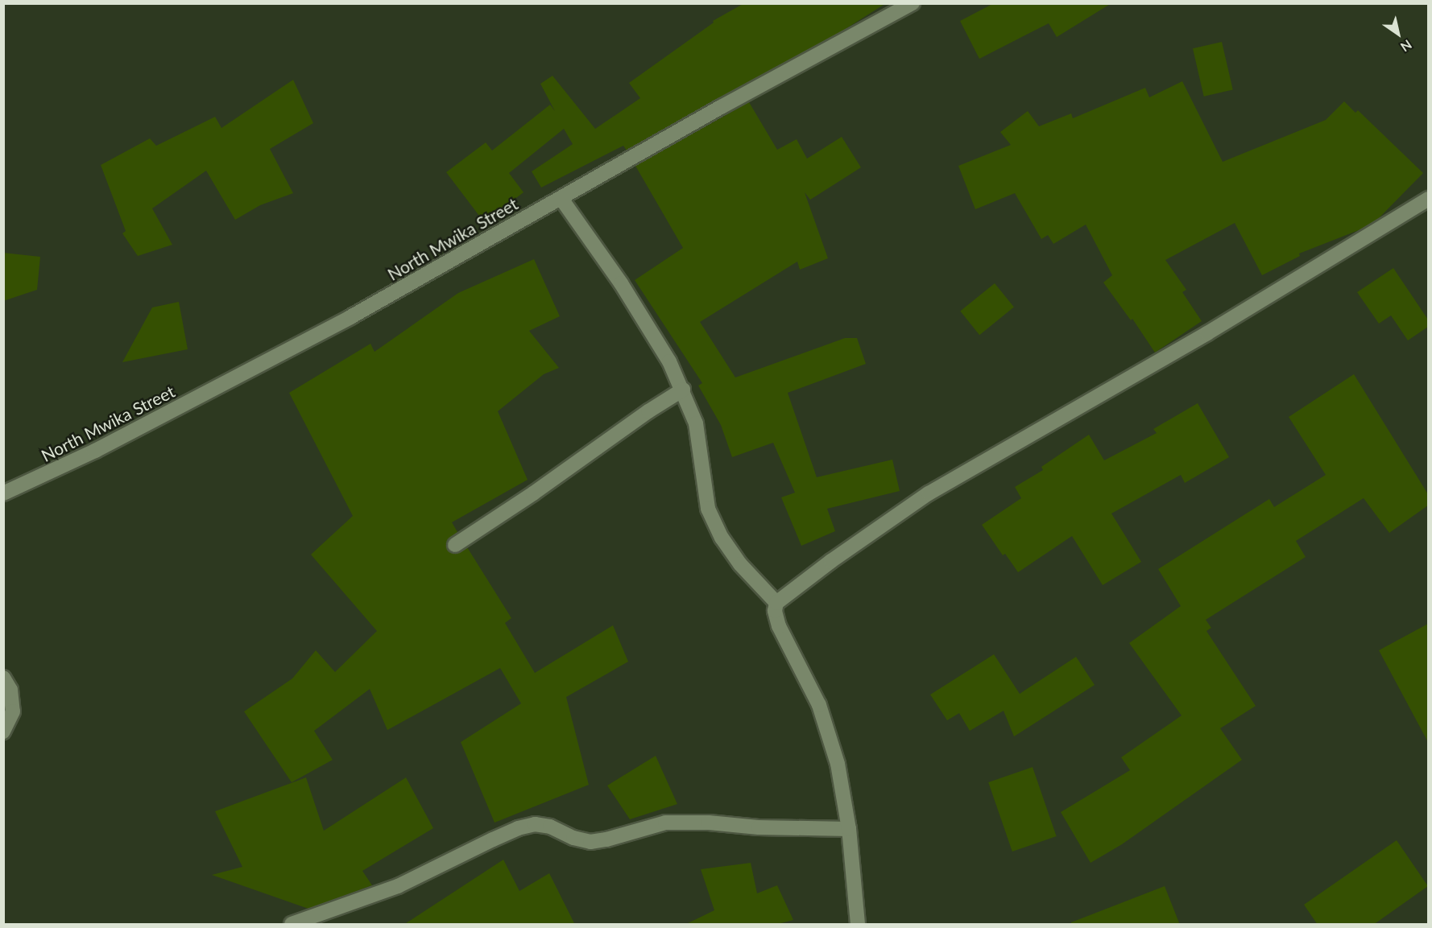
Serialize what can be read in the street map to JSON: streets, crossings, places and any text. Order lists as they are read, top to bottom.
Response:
{
  "streets": {
    "street": ["North Mwika Street"]
  },
  "north": "bottom right"
}
